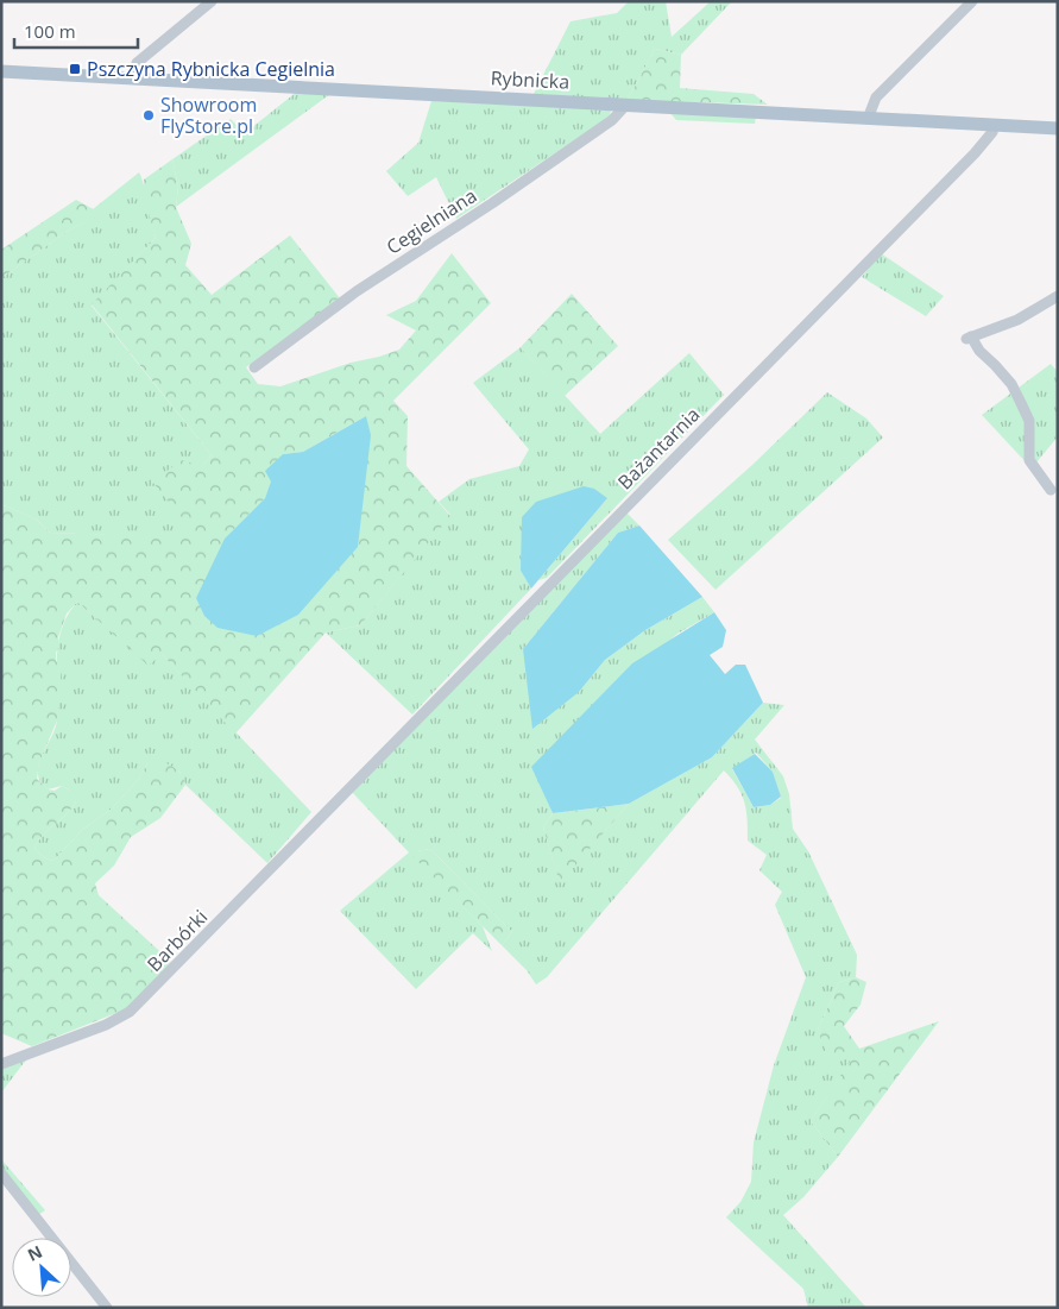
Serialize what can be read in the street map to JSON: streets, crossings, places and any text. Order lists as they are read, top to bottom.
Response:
{
  "streets": {
    "main road": ["Rybnicka"],
    "street": ["Cegielniana", "Bażantarnia", "Barbórki"]
  },
  "crossings": [
    ["Rybnicka", "Cegielniana"],
    ["Rybnicka", "Bażantarnia"],
    ["Bażantarnia", "Barbórki"]
  ],
  "places": {
    "transit": ["Pszczyna Rybnicka Cegielnia"],
    "other": ["Showroom FlyStore.pl"]
  },
  "scale_bar": "100 m",
  "north": "top left"
}
